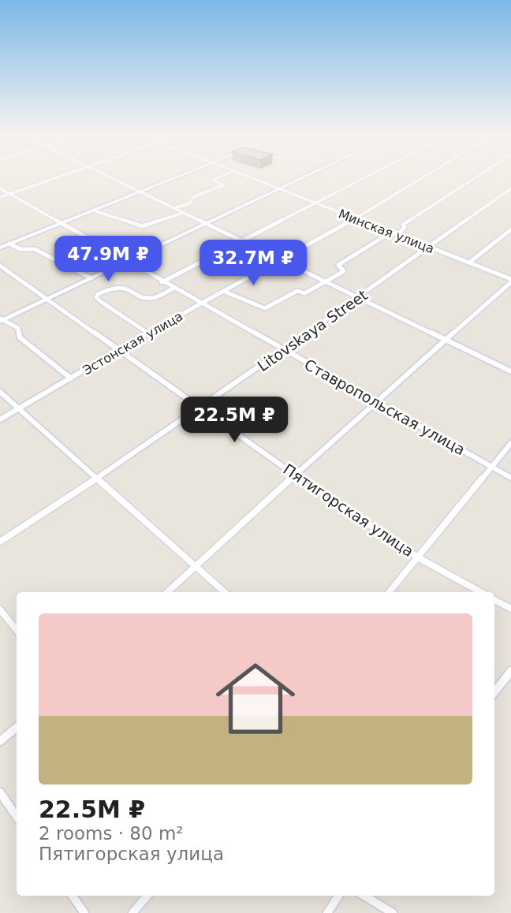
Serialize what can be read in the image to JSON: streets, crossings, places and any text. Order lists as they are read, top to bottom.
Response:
{
  "streets": {
    "street": [
      "Минская улица",
      "Litovskaya Street",
      "Эстонская улица",
      "Ставропольская улица",
      "Пятигорская улица"
    ]
  },
  "crossings": [
    ["Минская улица", "Litovskaya Street"],
    ["Минская улица", "Эстонская улица"],
    ["Litovskaya Street", "Ставропольская улица"],
    ["Litovskaya Street", "Пятигорская улица"],
    ["Эстонская улица", "Ставропольская улица"],
    ["Эстонская улица", "Пятигорская улица"]
  ],
  "page": {
    "price": ["47.9M ₽", "32.7M ₽", "22.5M ₽"],
    "list": [
      {
        "name": "22.5M ₽",
        "note": "2 rooms · 80 m² · Пятигорская улица"
      }
    ]
  }
}
